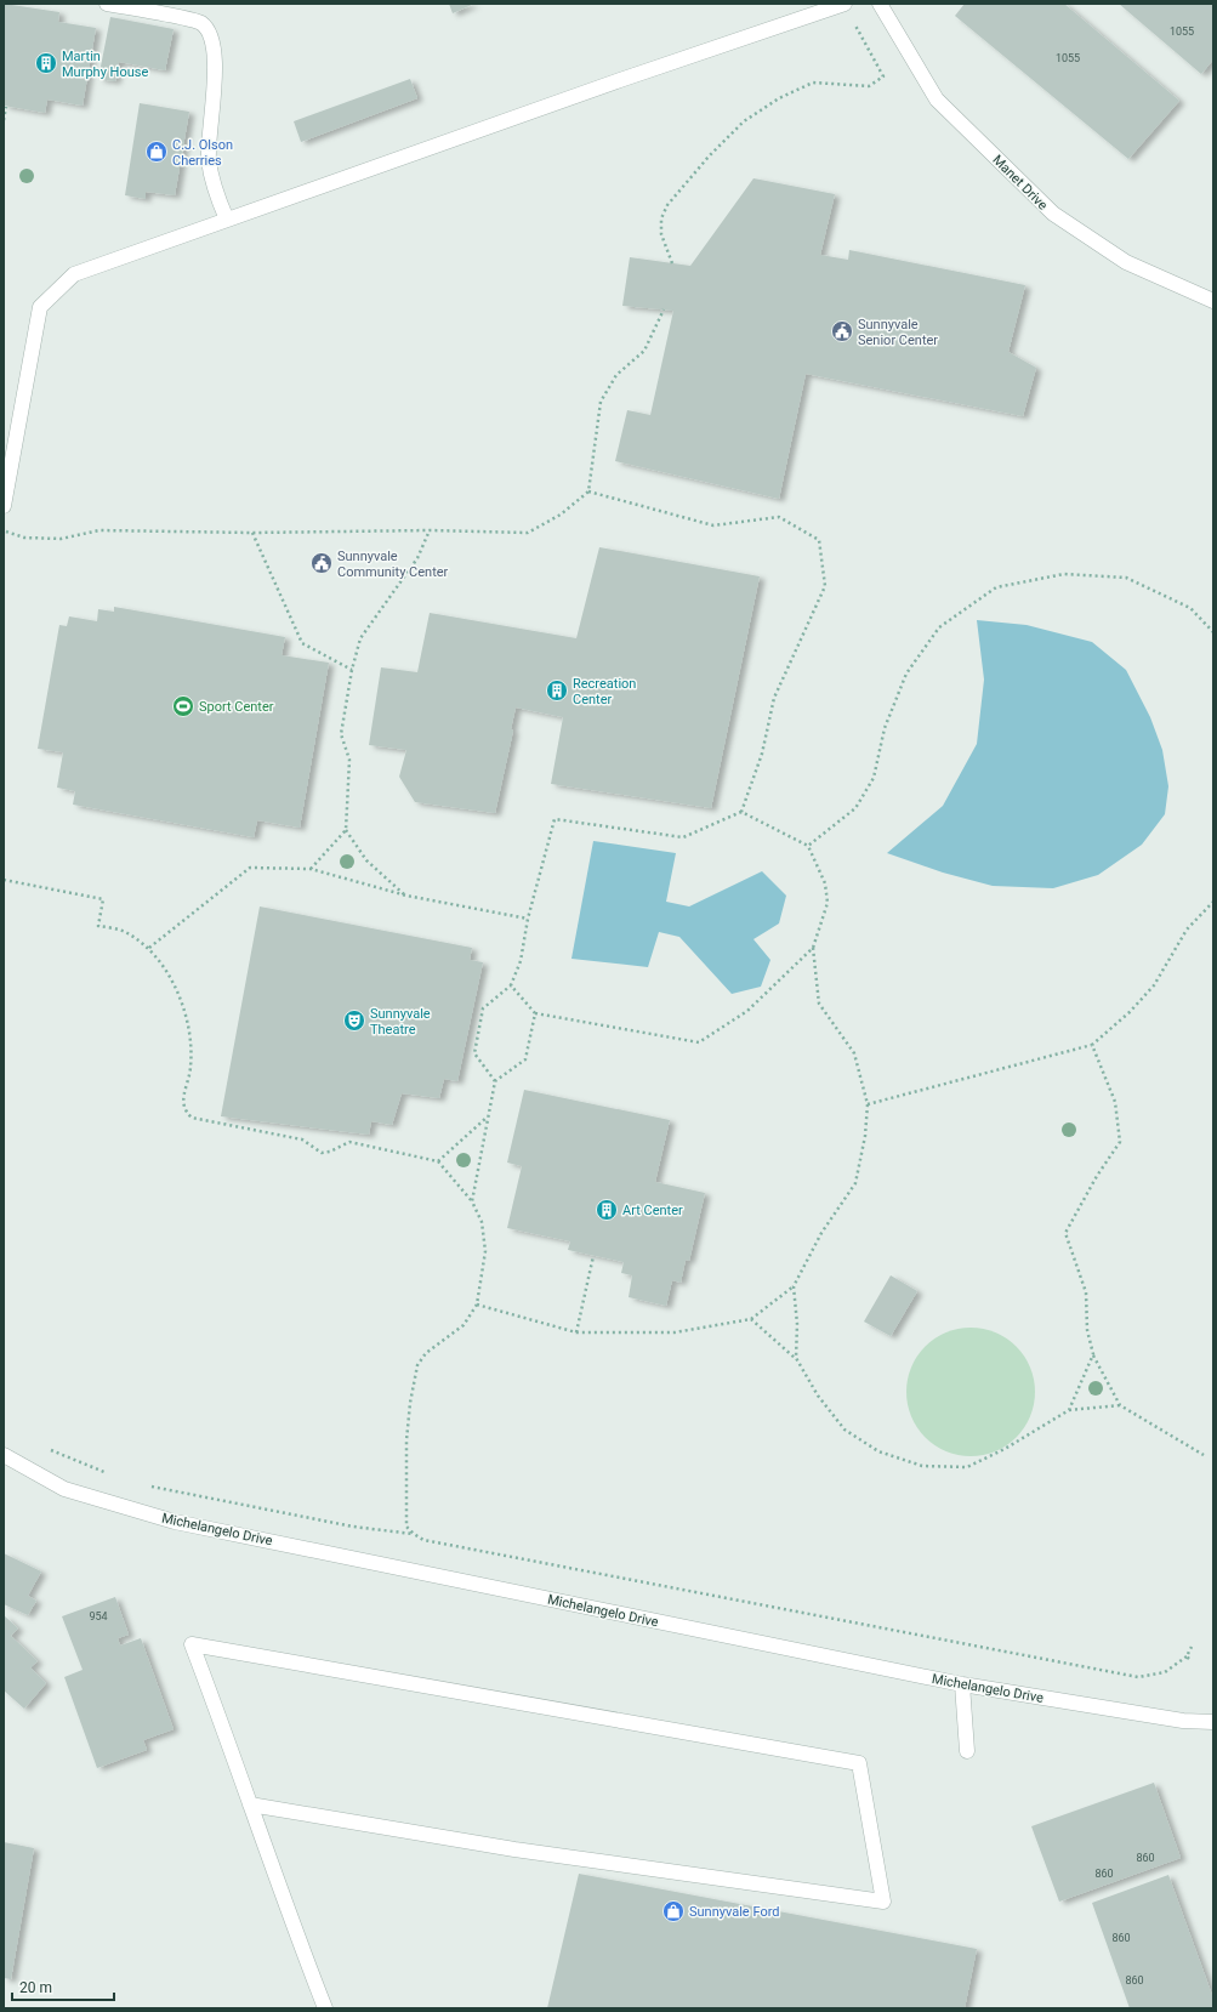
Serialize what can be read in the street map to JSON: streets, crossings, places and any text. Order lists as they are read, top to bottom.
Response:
{
  "streets": {
    "street": ["Manet Drive", "Michelangelo Drive"]
  },
  "places": {
    "building": ["Martin Murphy House", "Recreation Center", "Art Center"],
    "shop": ["C.J. Olson Cherries", "Sunnyvale Ford"],
    "public building": ["Sunnyvale Senior Center", "Sunnyvale Community Center"],
    "sports": ["Sport Center"],
    "theatre": ["Sunnyvale Theatre"]
  },
  "house_numbers": [
    "1055",
    "1055",
    "954",
    "860",
    "860",
    "860",
    "860"
  ],
  "scale_bar": "20 m"
}
